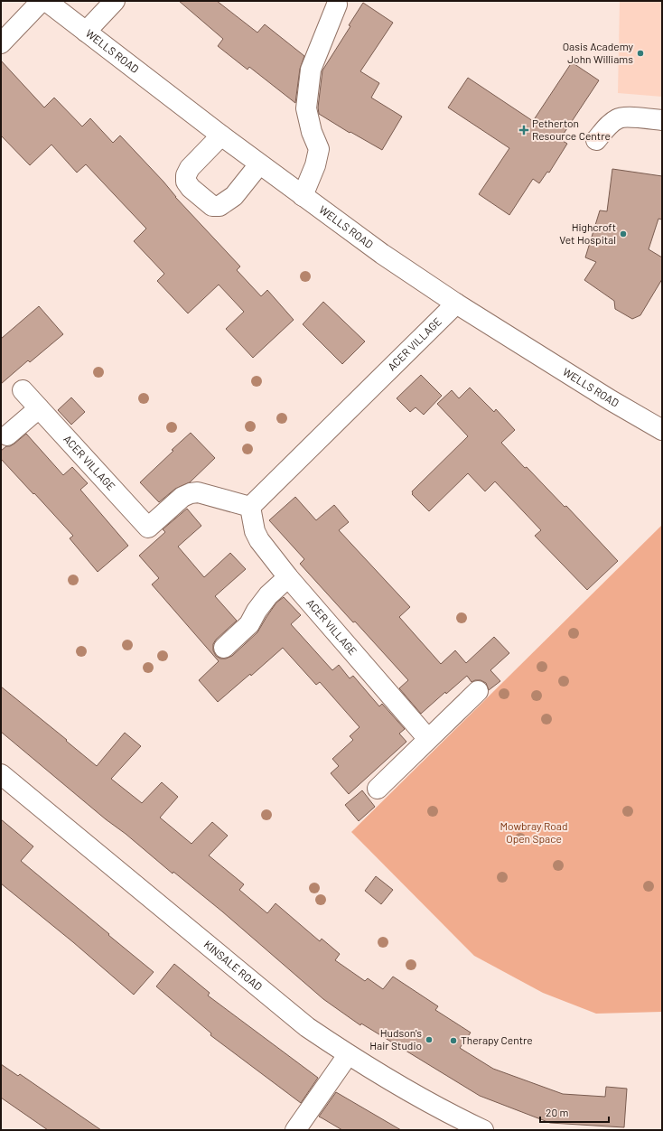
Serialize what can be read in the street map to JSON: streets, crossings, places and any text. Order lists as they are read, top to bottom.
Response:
{
  "streets": {
    "main road": ["WELLS ROAD", "ACER VILLAGE", "KINSALE ROAD"]
  },
  "crossings": [
    ["WELLS ROAD", "ACER VILLAGE"]
  ],
  "parks": ["Mowbray Road Open Space"],
  "places": {
    "other": [
      "Oasis Academy John Williams",
      "Highcroft Vet Hospital",
      "Hudson's Hair Studio",
      "Therapy Centre"
    ],
    "health": ["Petherton Resource Centre"]
  },
  "scale_bar": "20 m"
}
